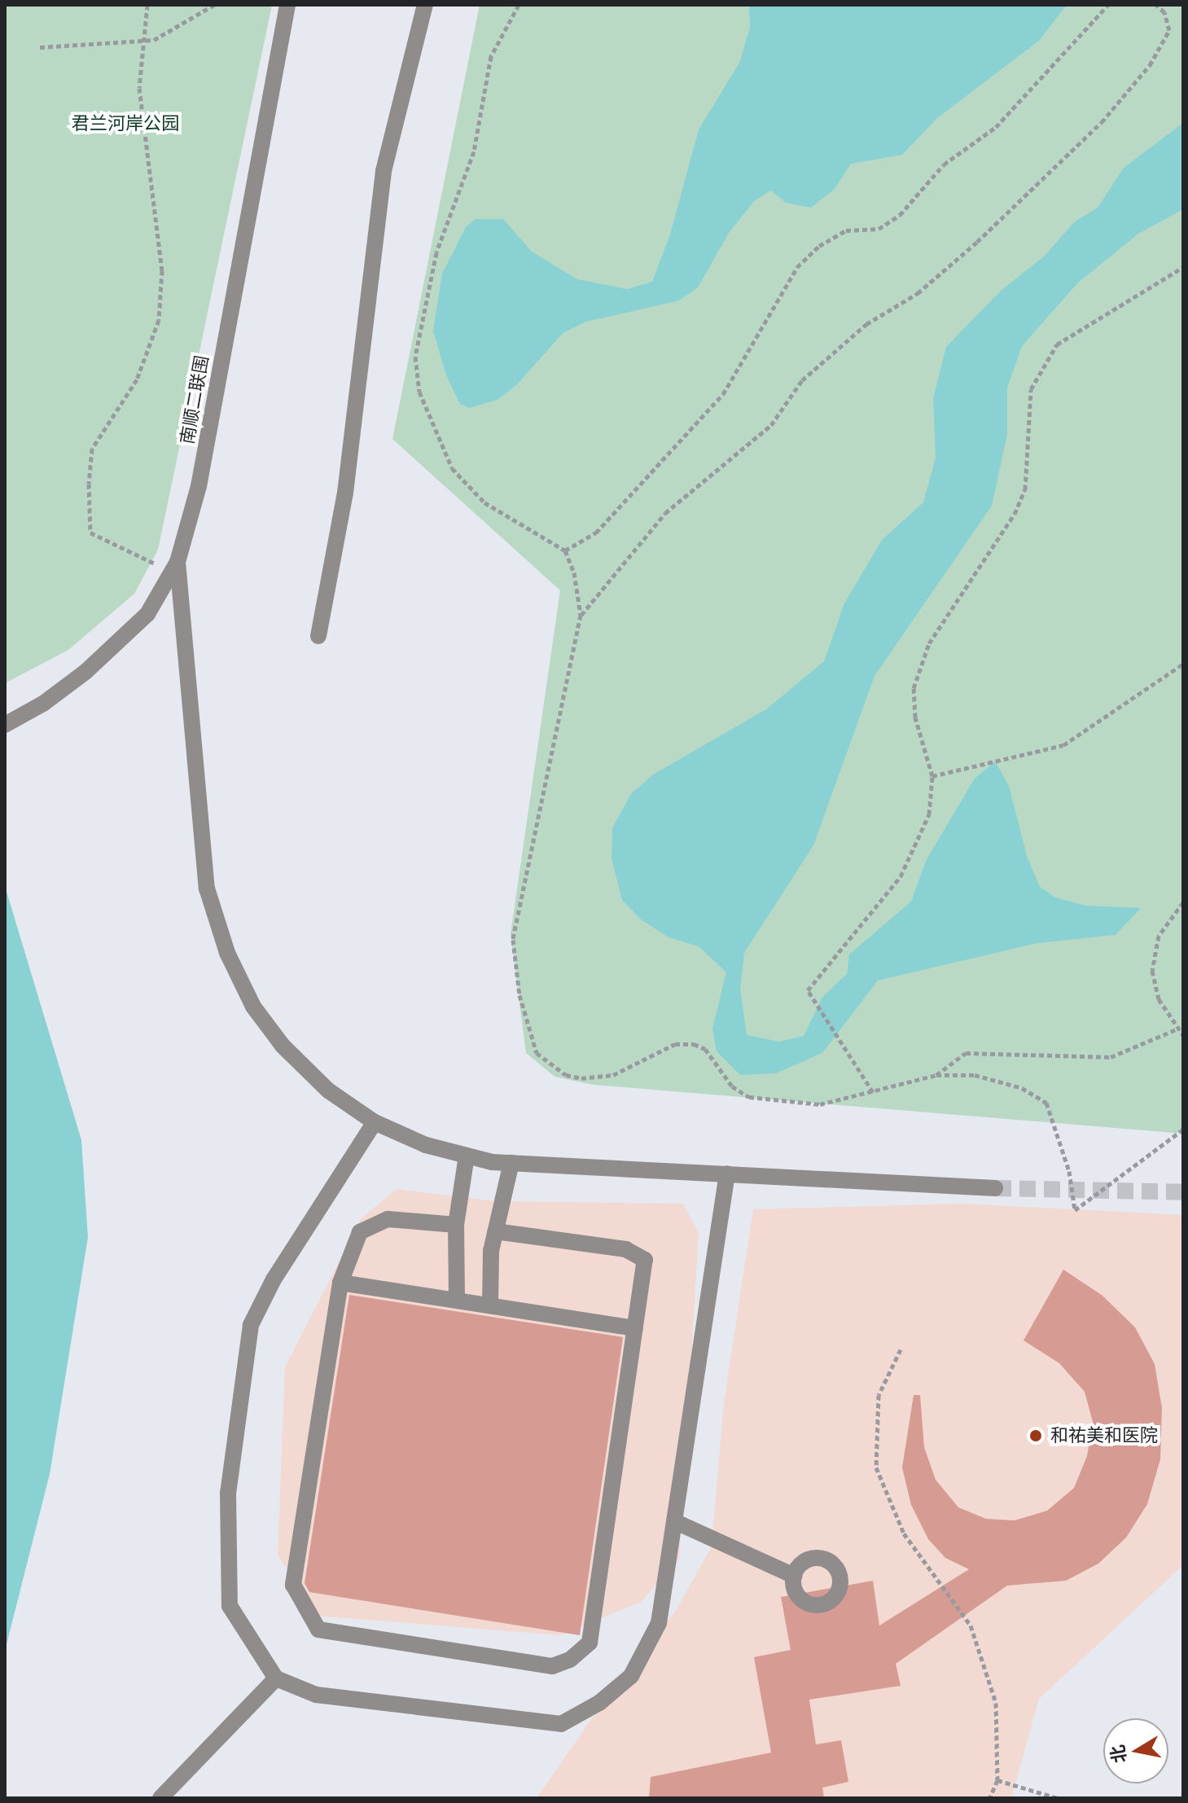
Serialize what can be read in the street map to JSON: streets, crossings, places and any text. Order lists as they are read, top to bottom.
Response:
{
  "streets": {
    "street": ["南顺二联围"]
  },
  "parks": ["君兰河岸公园"],
  "places": ["和祐美和医院"],
  "north": "left"
}
